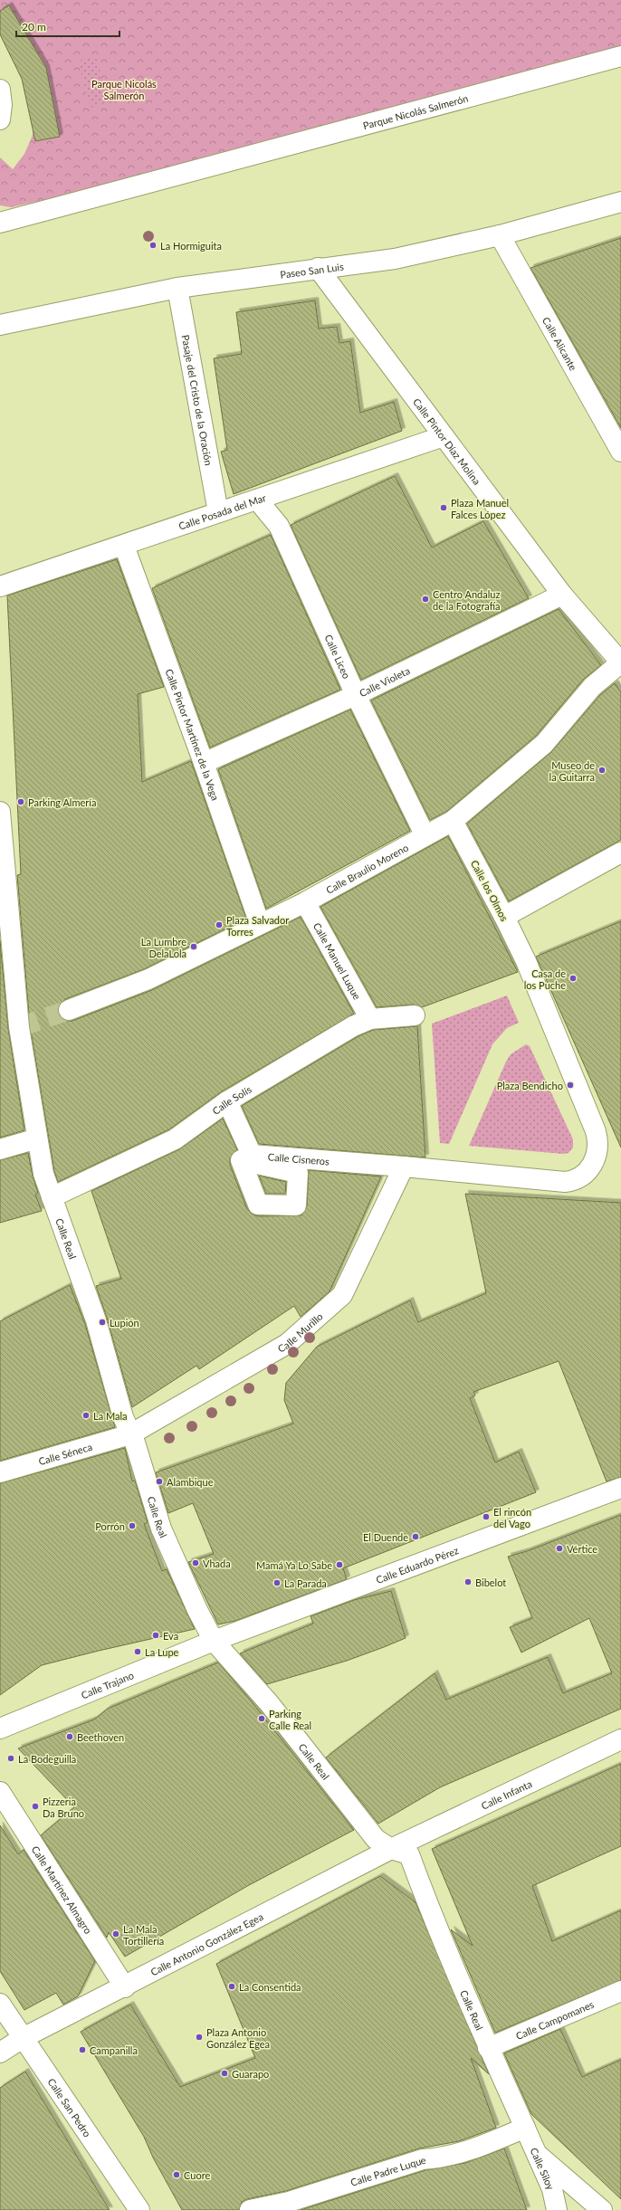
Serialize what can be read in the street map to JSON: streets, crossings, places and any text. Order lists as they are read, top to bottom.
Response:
{
  "streets": {
    "street": [
      "Parque Nicolás Salmerón",
      "Paseo San Luis",
      "Calle Alicante",
      "Pasaje del Cristo de la Oración",
      "Calle Pintor Díaz Molina",
      "Calle Posada del Mar",
      "Calle Liceo",
      "Calle Violeta",
      "Calle Pintor Martínez de la Vega",
      "Calle Braulio Moreno",
      "Calle los Olmos",
      "Calle Manuel Luque",
      "Calle Solís",
      "Calle Cisneros",
      "Calle Real",
      "Calle Murillo",
      "Calle Séneca",
      "Calle Eduardo Pérez",
      "Calle Trajano",
      "Calle Infanta",
      "Calle Martínez Almagro",
      "Calle Antonio González Egea",
      "Calle Campomanes",
      "Calle San Pedro",
      "Calle Siloy",
      "Calle Padre Luque"
    ]
  },
  "crossings": [
    ["Paseo San Luis", "Calle Alicante"],
    ["Paseo San Luis", "Pasaje del Cristo de la Oración"],
    ["Paseo San Luis", "Calle Pintor Díaz Molina"],
    ["Pasaje del Cristo de la Oración", "Calle Posada del Mar"],
    ["Calle Pintor Díaz Molina", "Calle Posada del Mar"],
    ["Calle Pintor Díaz Molina", "Calle Violeta"],
    ["Calle Pintor Díaz Molina", "Calle Braulio Moreno"],
    ["Calle Posada del Mar", "Calle Liceo"],
    ["Calle Posada del Mar", "Calle Pintor Martínez de la Vega"],
    ["Calle Liceo", "Calle Violeta"],
    ["Calle Liceo", "Calle Braulio Moreno"],
    ["Calle Violeta", "Calle Pintor Martínez de la Vega"],
    ["Calle Pintor Martínez de la Vega", "Calle Braulio Moreno"],
    ["Calle Braulio Moreno", "Calle los Olmos"],
    ["Calle Braulio Moreno", "Calle Manuel Luque"],
    ["Calle los Olmos", "Calle Cisneros"],
    ["Calle los Olmos", "Calle Murillo"],
    ["Calle Manuel Luque", "Calle Solís"],
    ["Calle Solís", "Calle Cisneros"],
    ["Calle Solís", "Calle Real"],
    ["Calle Cisneros", "Calle Murillo"],
    ["Calle Real", "Calle Murillo"],
    ["Calle Real", "Calle Séneca"],
    ["Calle Real", "Calle Eduardo Pérez"],
    ["Calle Real", "Calle Trajano"],
    ["Calle Real", "Calle Infanta"],
    ["Calle Real", "Calle Antonio González Egea"],
    ["Calle Real", "Calle Campomanes"],
    ["Calle Real", "Calle Siloy"],
    ["Calle Real", "Calle Padre Luque"],
    ["Calle Murillo", "Calle Séneca"],
    ["Calle Eduardo Pérez", "Calle Trajano"],
    ["Calle Infanta", "Calle Antonio González Egea"],
    ["Calle Martínez Almagro", "Calle Antonio González Egea"],
    ["Calle Antonio González Egea", "Calle San Pedro"],
    ["Calle Siloy", "Calle Padre Luque"]
  ],
  "parks": ["Parque Nicolás Salmerón"],
  "places": [
    "La Hormiguita",
    "Plaza Manuel Falces López",
    "Centro Andaluz de la Fotografía",
    "Museo de la Guitarra",
    "Parking Almería",
    "Plaza Salvador Torres",
    "La Lumbre DelaLola",
    "Casa de los Puche",
    "Plaza Bendicho",
    "Lupión",
    "La Mala",
    "Alambique",
    "El rincón del Vago",
    "Porrón",
    "El Duende",
    "Vértice",
    "Vhada",
    "Mamá Ya Lo Sabe",
    "Bibelot",
    "La Parada",
    "Eva",
    "La Lupe",
    "Parking Calle Real",
    "Beethoven",
    "La Bodeguilla",
    "Pizzeria Da Bruno",
    "La Mala Tortillería",
    "La Consentida",
    "Plaza Antonio González Egea",
    "Campanilla",
    "Guarapo",
    "Cuore"
  ],
  "scale_bar": "20 m"
}
